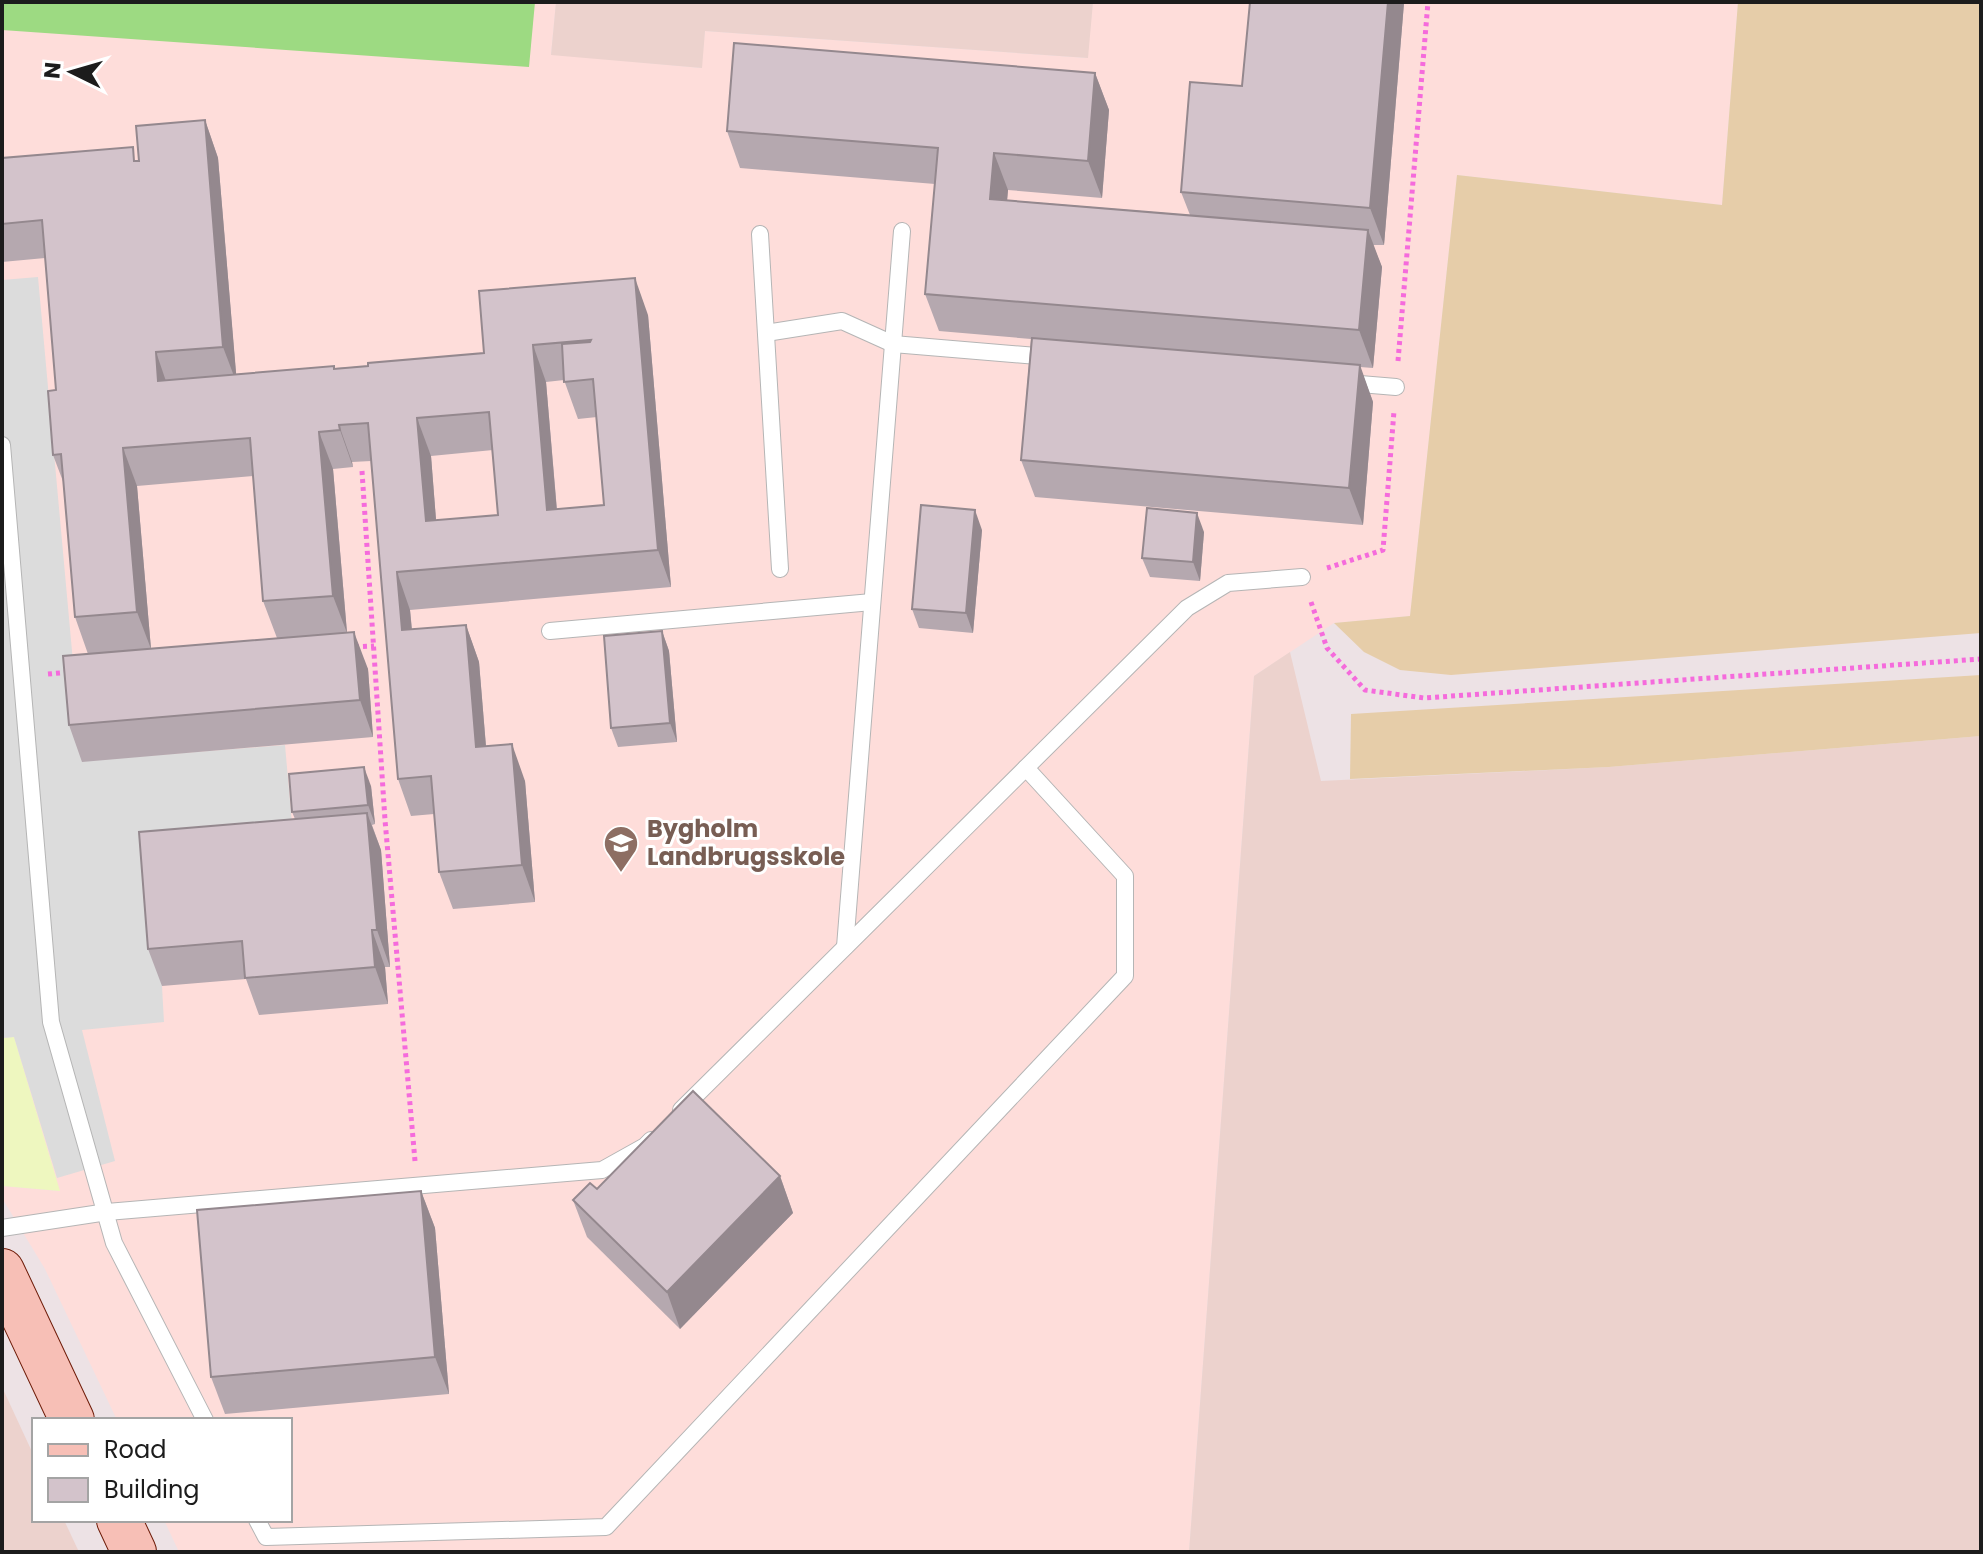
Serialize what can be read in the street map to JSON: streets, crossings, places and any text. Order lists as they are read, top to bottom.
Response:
{
  "places": {
    "school or university": ["Bygholm Landbrugsskole"]
  },
  "legend": ["Road", "Building"],
  "north": "left"
}
